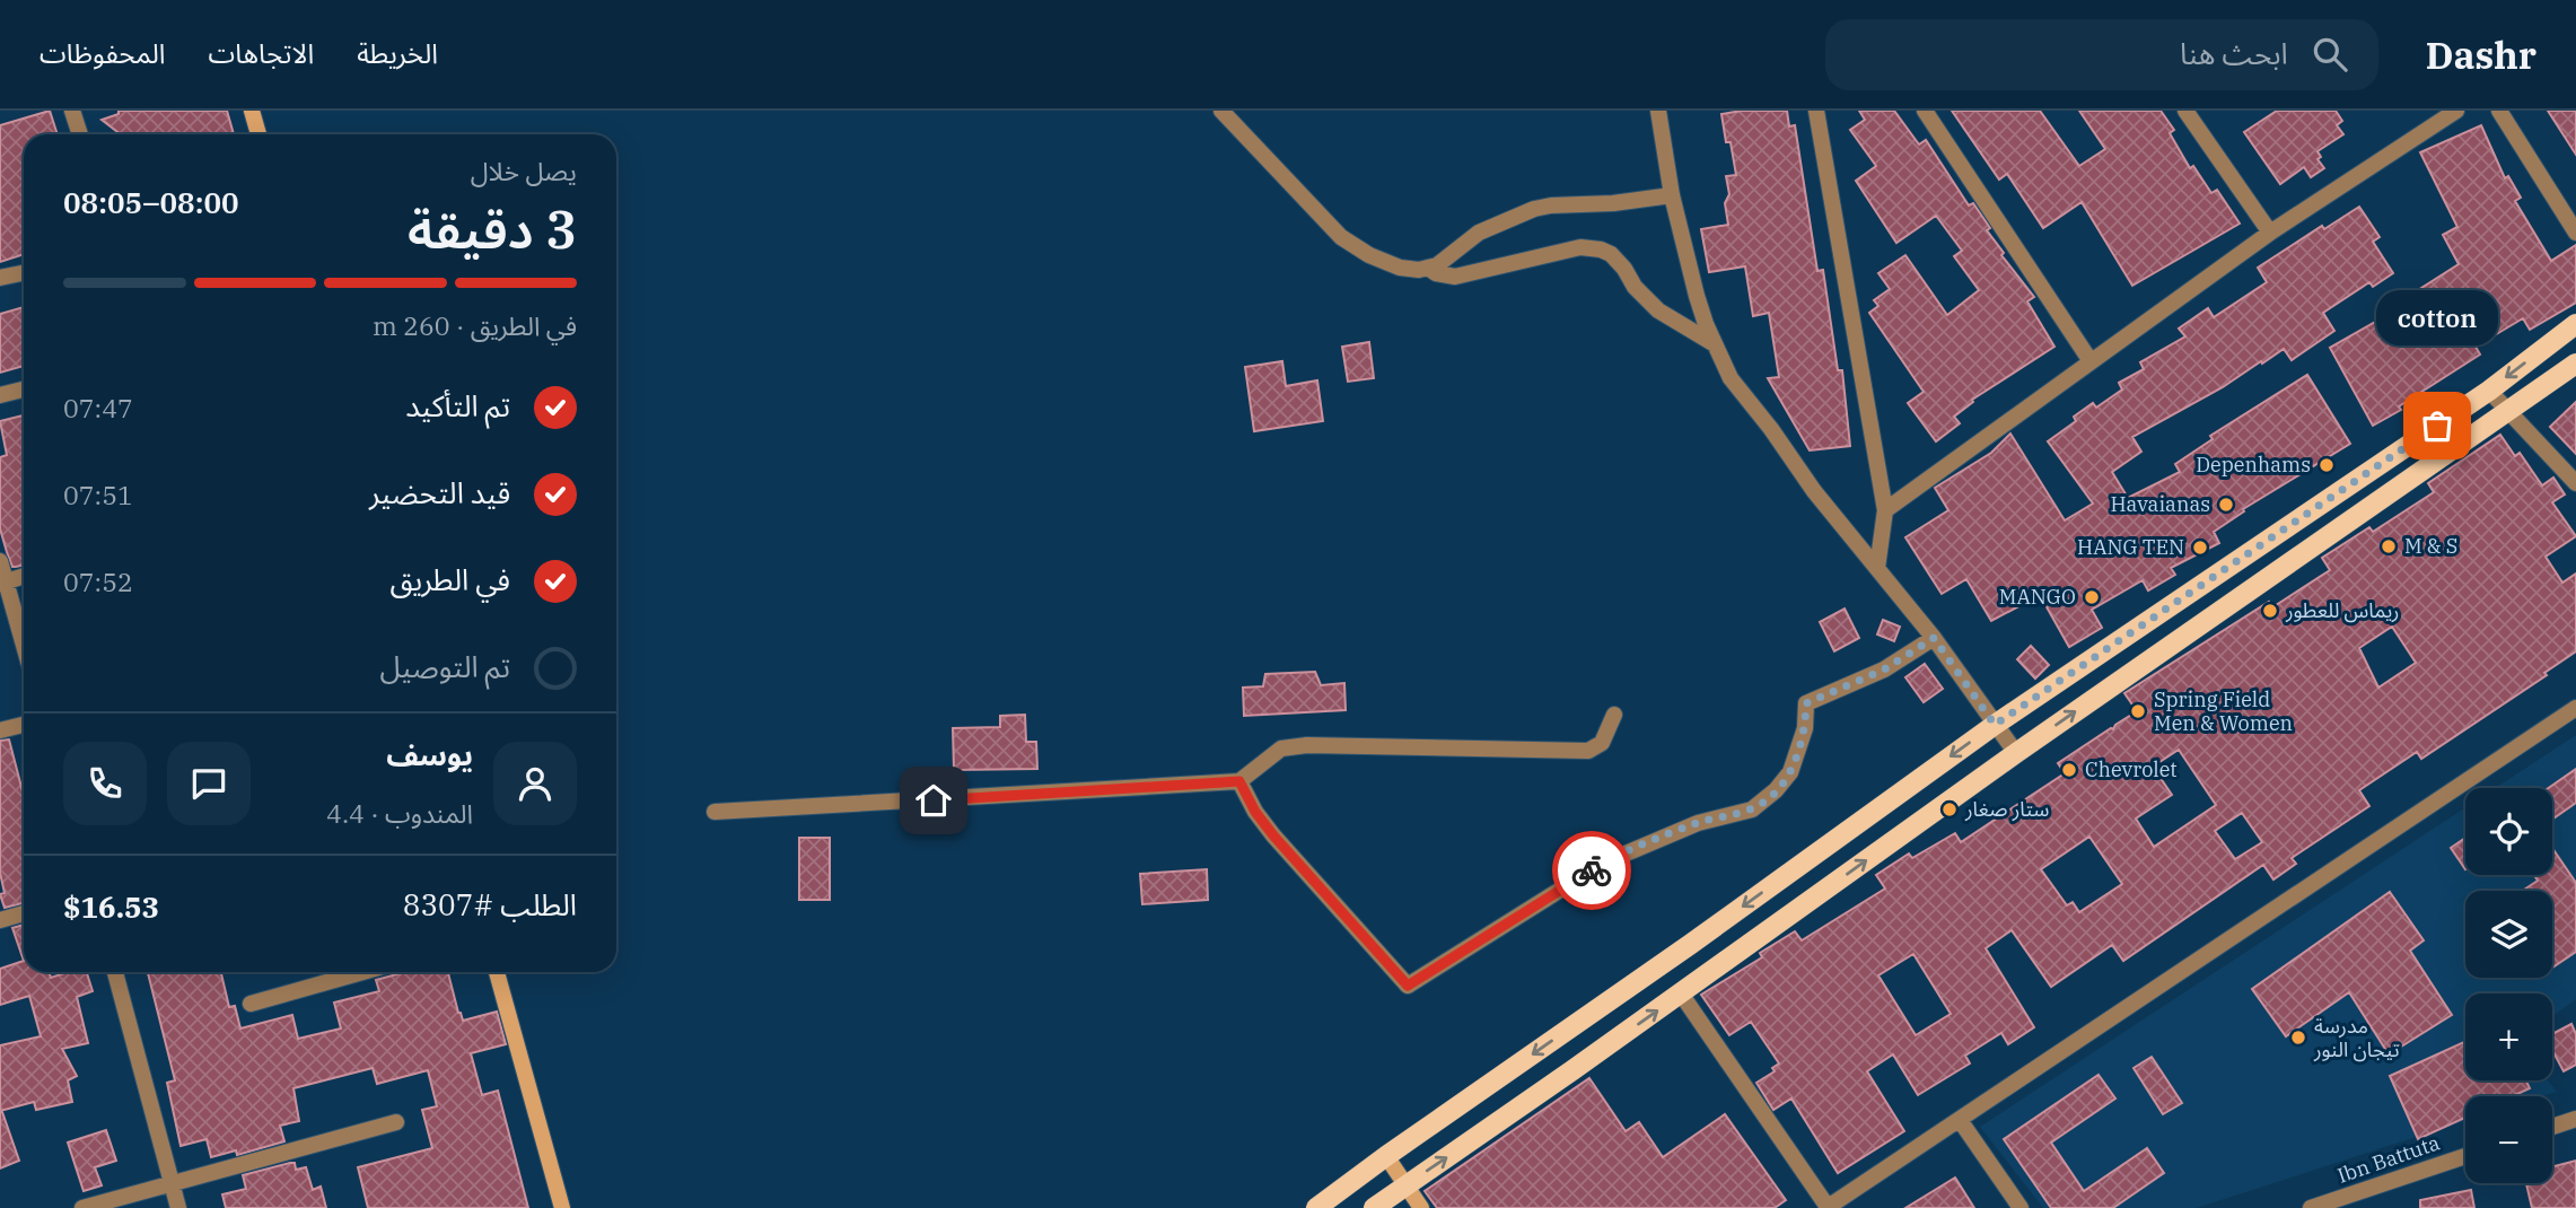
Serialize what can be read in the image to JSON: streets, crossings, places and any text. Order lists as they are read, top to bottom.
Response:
{
  "streets": {
    "street": ["Ibn Battuta"]
  },
  "places": [
    "cotton",
    "Depenhams",
    "Havaianas",
    "M & S",
    "HANG TEN",
    "MANGO",
    "ريماس للعطور",
    "Spring Field Men & Women",
    "Chevrolet",
    "ستار صغار",
    "مدرسة تيجان النور"
  ],
  "page": {
    "header": "Dashr",
    "search": "ابحث هنا",
    "nav": ["الخريطة", "الاتجاهات", "المحفوظات"],
    "heading": ["3 دقيقة", "يصل خلال", "08:00–08:05"],
    "panel": [
      "يوسف",
      "المندوب · 4.4",
      "الطلب #8307",
      "$16.53"
    ],
    "bar": "في الطريق · 260 m",
    "bubble": "cotton",
    "list": [
      ["تم التأكيد", "07:47"],
      ["قيد التحضير", "07:51"],
      ["في الطريق", "07:52"],
      "تم التوصيل"
    ],
    "map_buttons": ["+", "−"]
  }
}
